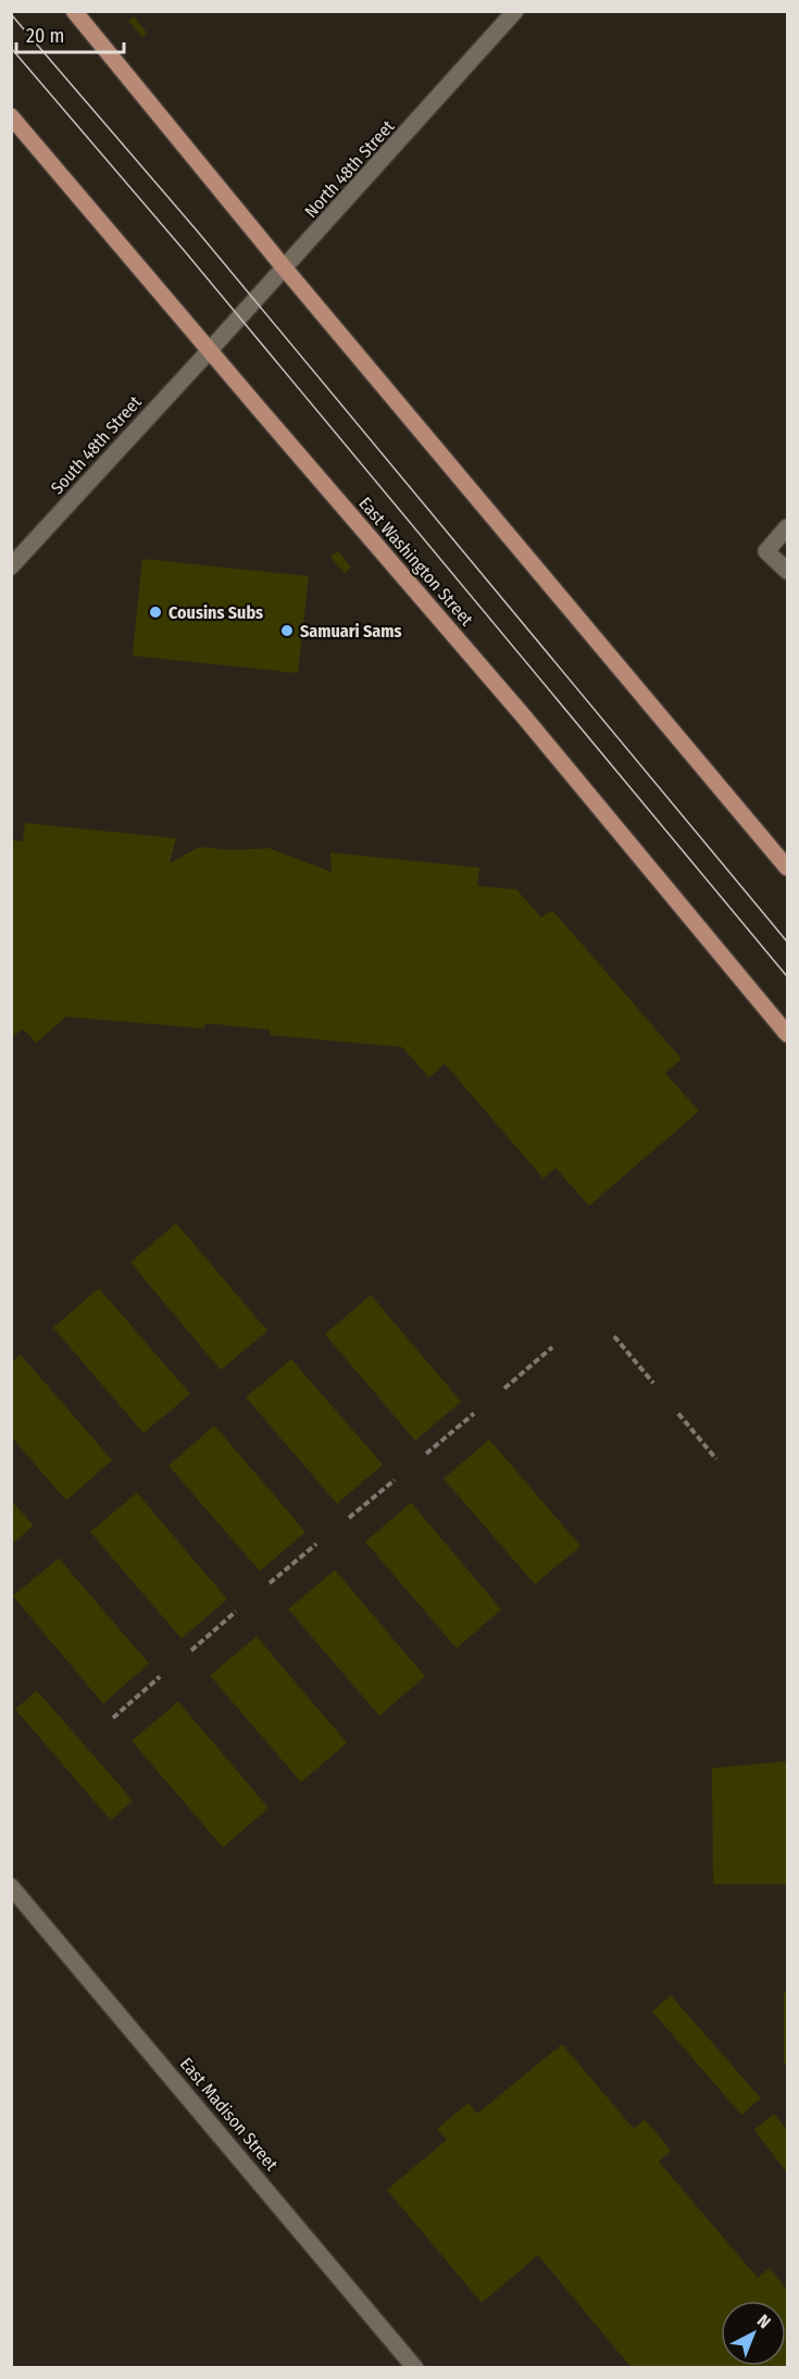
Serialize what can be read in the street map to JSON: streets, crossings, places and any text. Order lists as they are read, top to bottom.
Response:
{
  "streets": {
    "main road": ["East Washington Street"],
    "street": ["North 48th Street", "South 48th Street", "East Madison Street"]
  },
  "crossings": [
    ["North 48th Street", "South 48th Street"],
    ["North 48th Street", "East Washington Street"],
    ["South 48th Street", "East Washington Street"]
  ],
  "places": ["Cousins Subs", "Samuari Sams"],
  "scale_bar": "20 m",
  "north": "top right"
}
